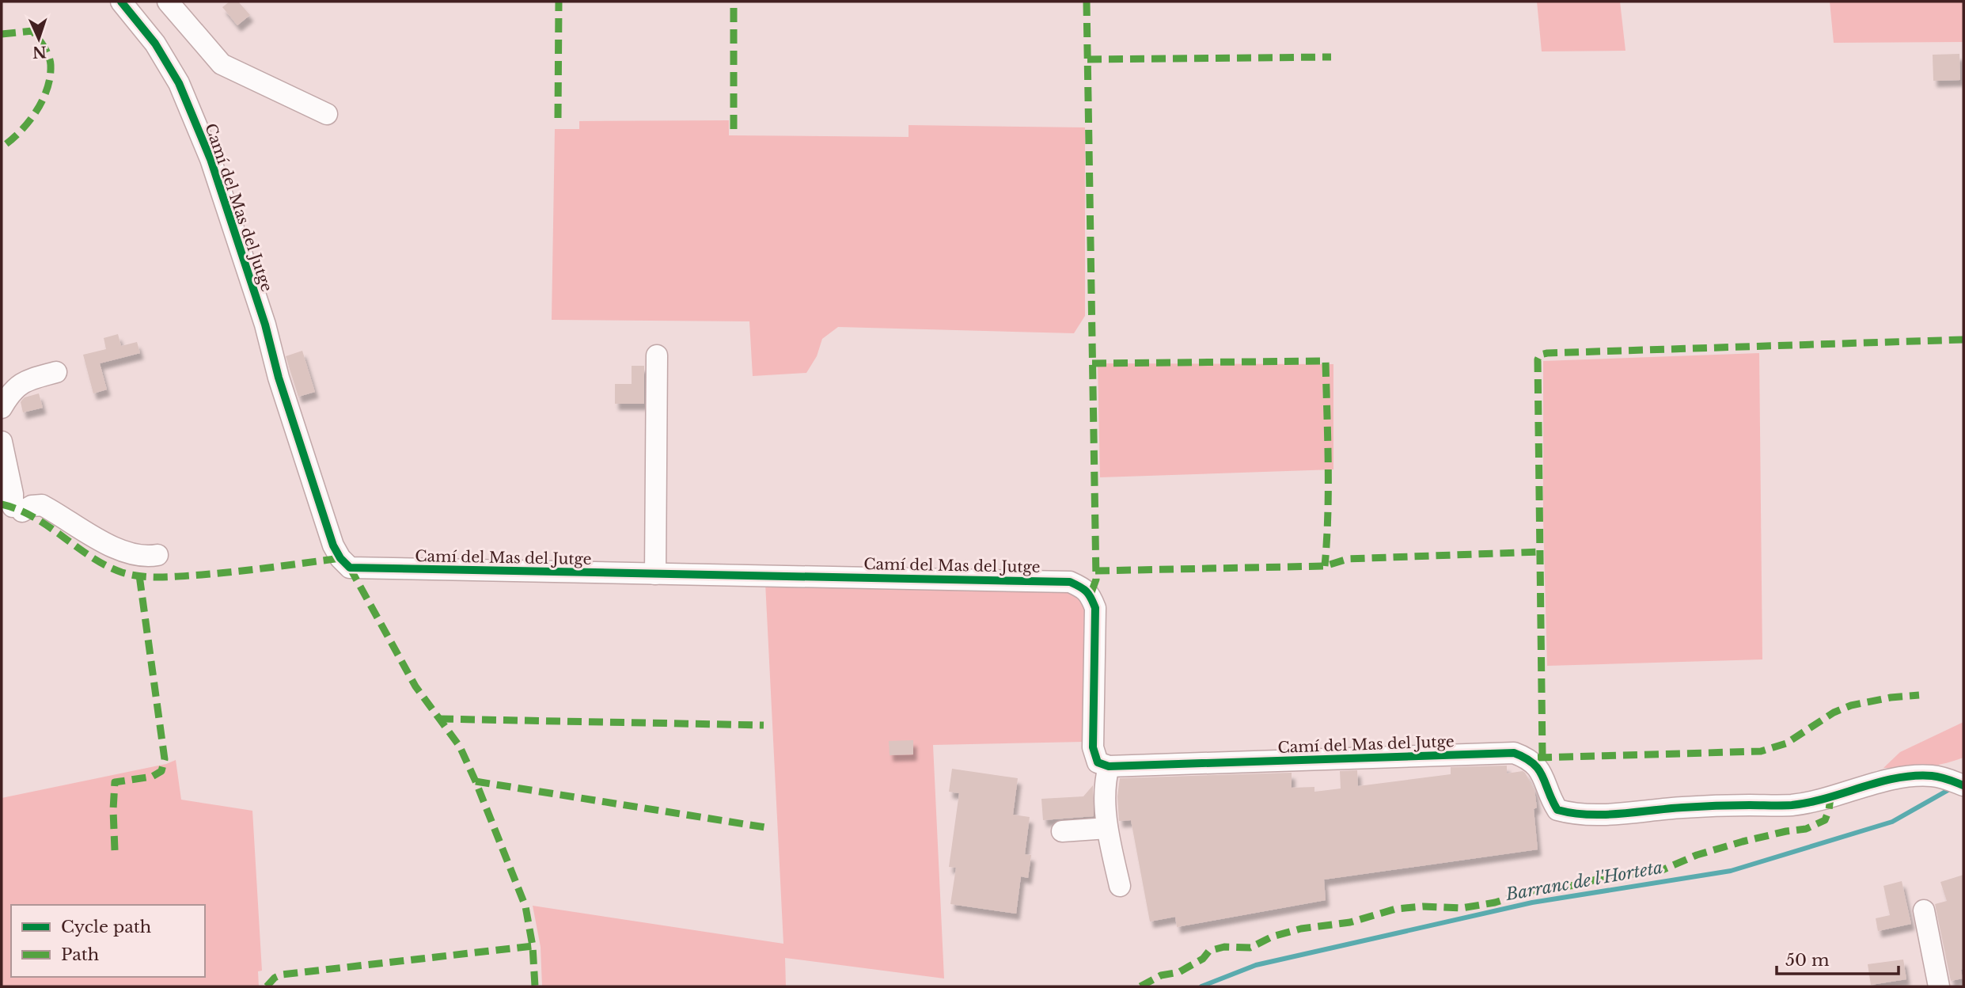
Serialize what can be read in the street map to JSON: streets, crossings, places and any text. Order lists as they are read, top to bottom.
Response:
{
  "streets": {
    "street": ["Camí del Mas del Jutge"]
  },
  "water": ["Barranc de l'Horteta"],
  "legend": ["Cycle path", "Path"],
  "scale_bar": "50 m",
  "north": "bottom"
}
